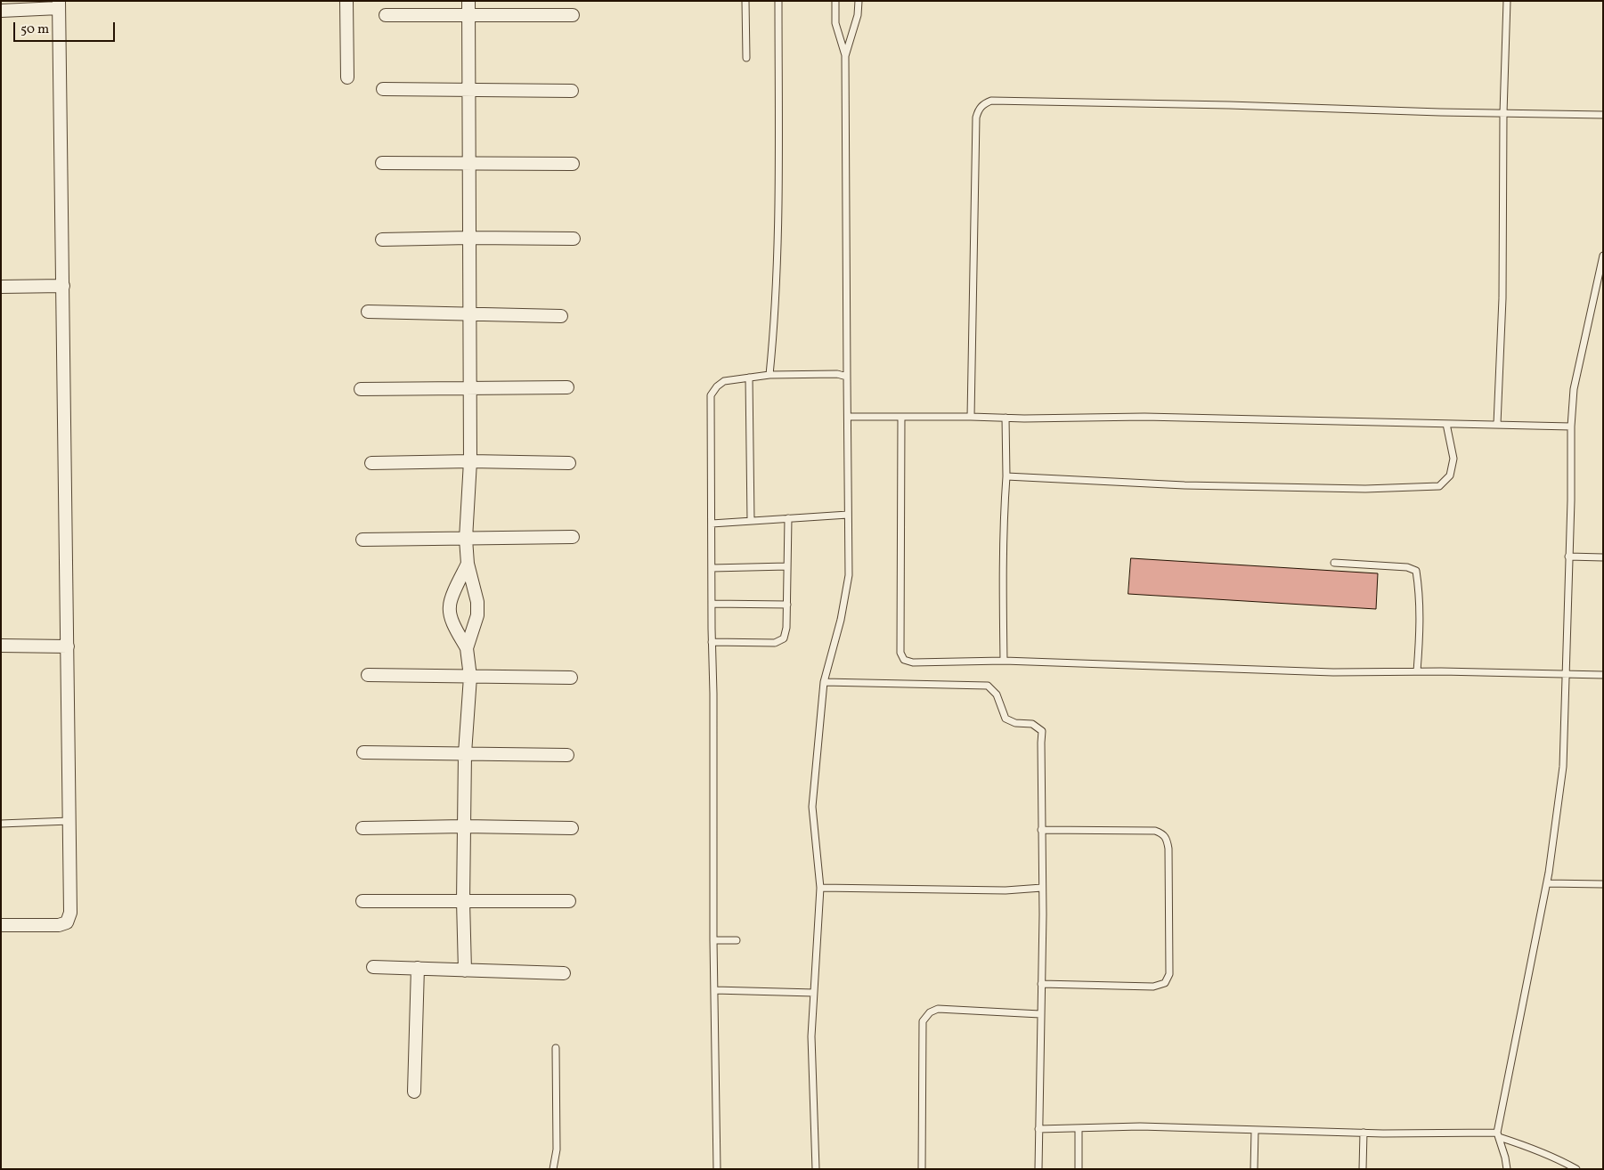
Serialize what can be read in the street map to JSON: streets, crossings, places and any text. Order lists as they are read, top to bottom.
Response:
{
  "scale_bar": "50 m"
}
